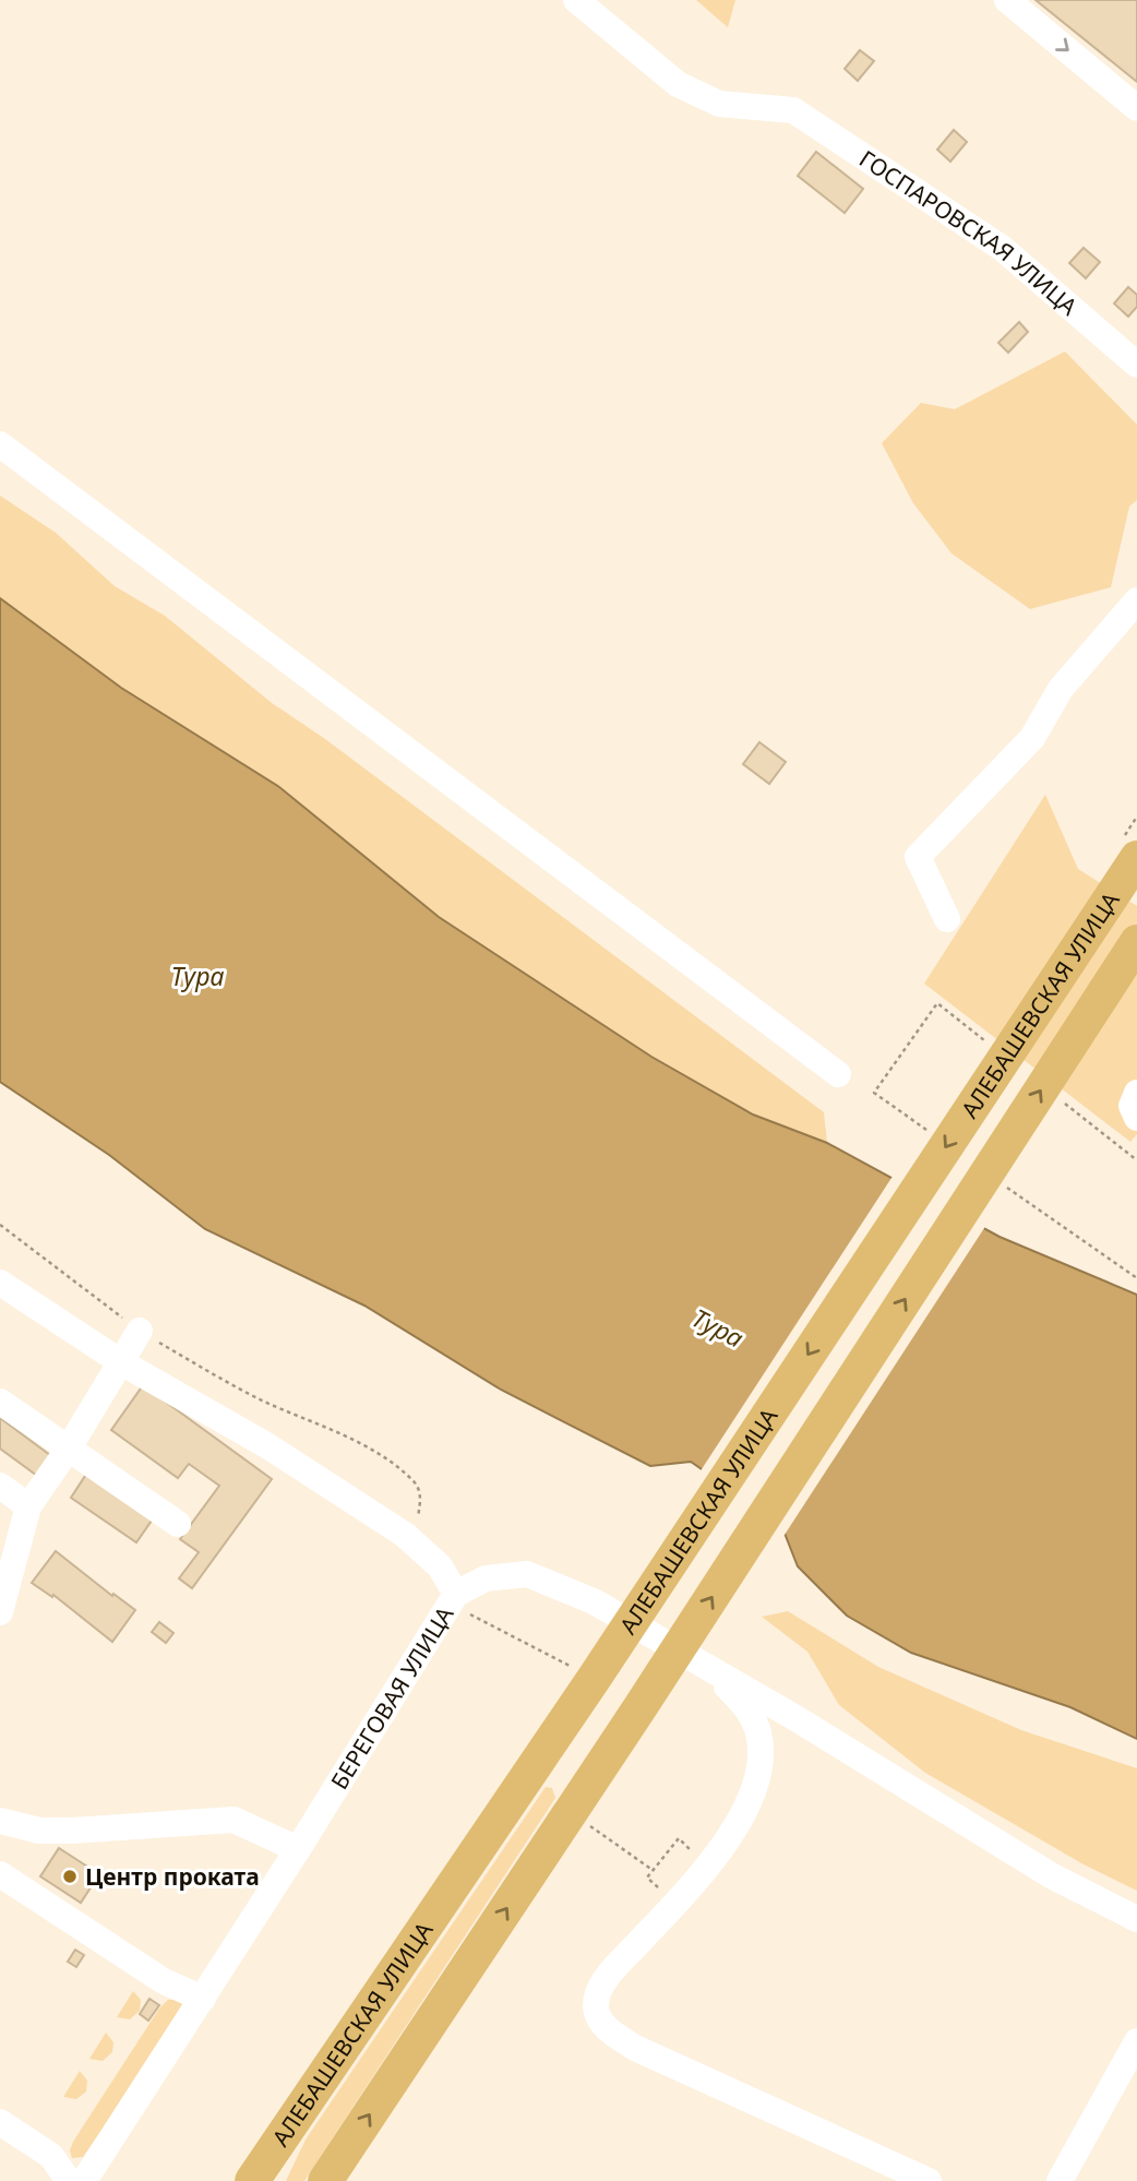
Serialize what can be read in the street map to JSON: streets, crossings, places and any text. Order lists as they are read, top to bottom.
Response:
{
  "streets": {
    "main road": ["АЛЕБАШЕВСКАЯ УЛИЦА"],
    "street": ["ГОСПАРОВСКАЯ УЛИЦА", "БЕРЕГОВАЯ УЛИЦА"]
  },
  "water": ["Тура"],
  "places": ["Центр проката"]
}
